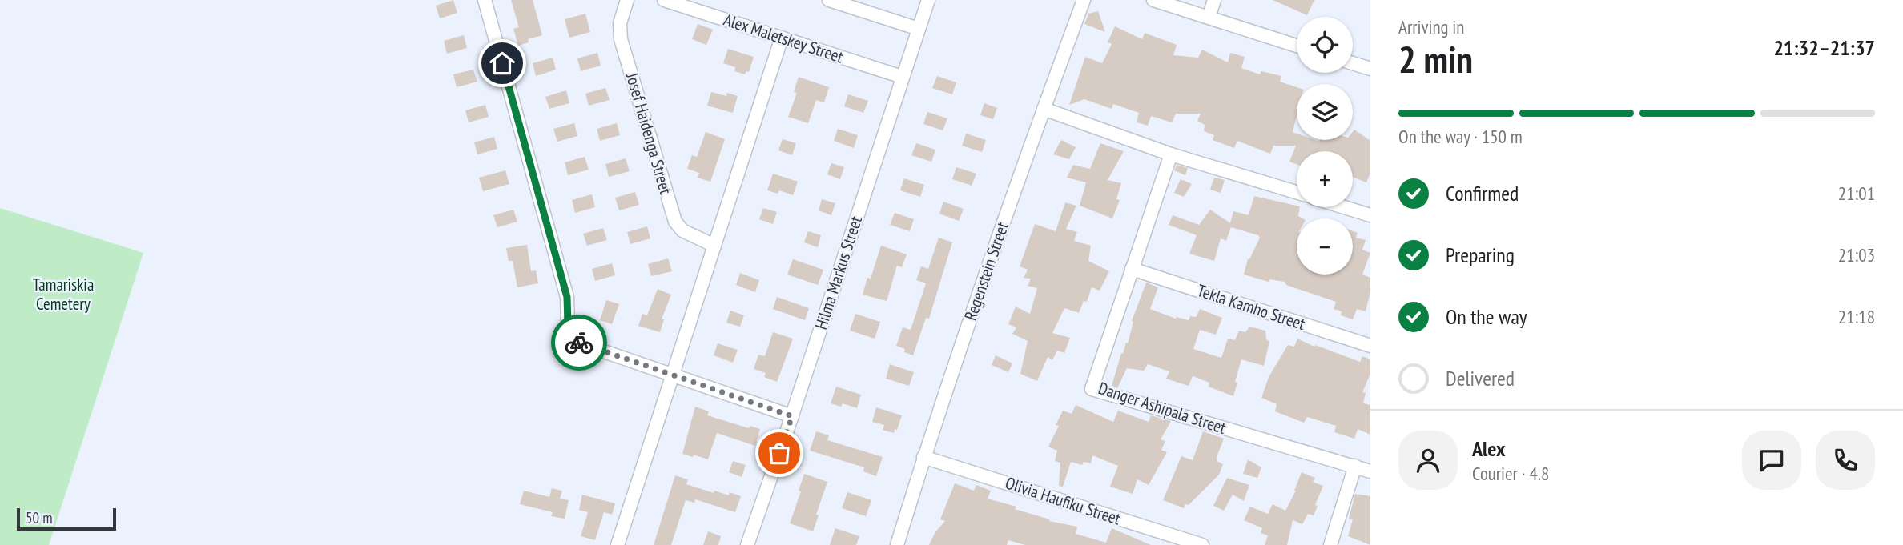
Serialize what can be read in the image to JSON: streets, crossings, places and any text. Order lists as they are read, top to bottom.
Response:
{
  "streets": {
    "street": [
      "Alex Maletskey Street",
      "Josef Haidenga Street",
      "Regenstein Street",
      "Hilma Markus Street",
      "Tekla Kamho Street",
      "Danger Ashipala Street",
      "Olivia Haufiku Street"
    ]
  },
  "crossings": [
    ["Alex Maletskey Street", "Hilma Markus Street"],
    ["Regenstein Street", "Olivia Haufiku Street"],
    ["Tekla Kamho Street", "Danger Ashipala Street"]
  ],
  "parks": ["Tamariskia Cemetery"],
  "scale_bar": "50 m",
  "page": {
    "heading": ["2 min", "Arriving in", "21:32–21:37"],
    "panel": ["Alex", "Courier · 4.8"],
    "map_buttons": ["+", "−"],
    "bar": "On the way · 150 m",
    "list": [
      ["Confirmed", "21:01"],
      ["Preparing", "21:03"],
      ["On the way", "21:18"],
      "Delivered"
    ],
    "scale": "50 m"
  }
}
